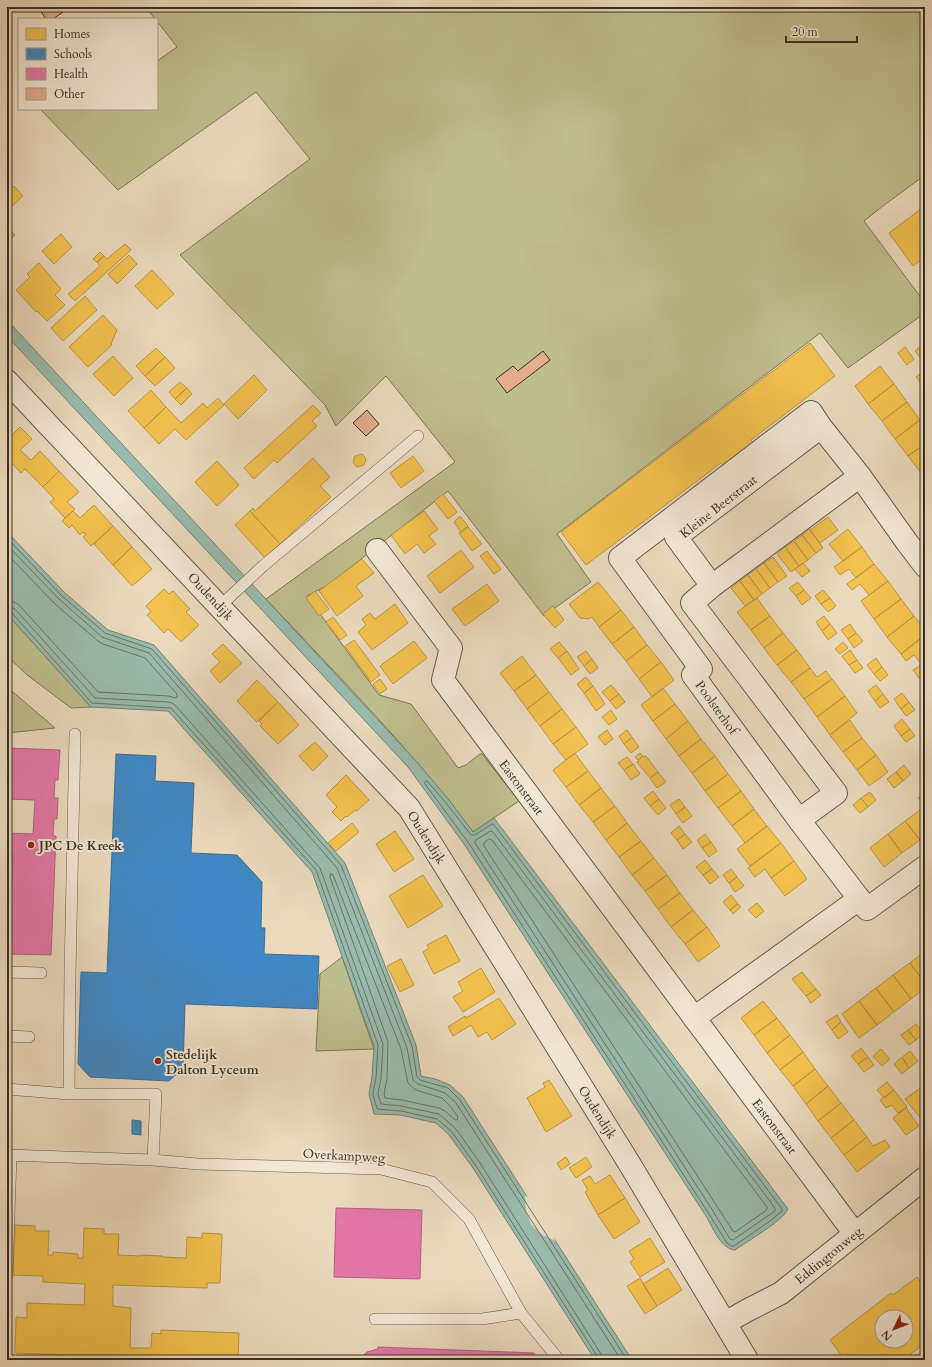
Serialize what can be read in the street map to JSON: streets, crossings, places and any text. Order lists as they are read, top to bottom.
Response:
{
  "streets": {
    "street": [
      "Kleine Beerstraat",
      "Oudendijk",
      "Poolsterhof",
      "Eastonstraat",
      "Eddingtonweg"
    ],
    "lane": ["Overkampweg"]
  },
  "crossings": [
    ["Kleine Beerstraat", "Poolsterhof"],
    ["Oudendijk", "Eddingtonweg"],
    ["Eastonstraat", "Eddingtonweg"]
  ],
  "places": ["JPC De Kreek", "Stedelijk Dalton Lyceum"],
  "legend": [
    "Homes",
    "Schools",
    "Health",
    "Other"
  ],
  "scale_bar": "20 m",
  "north": "bottom left"
}
